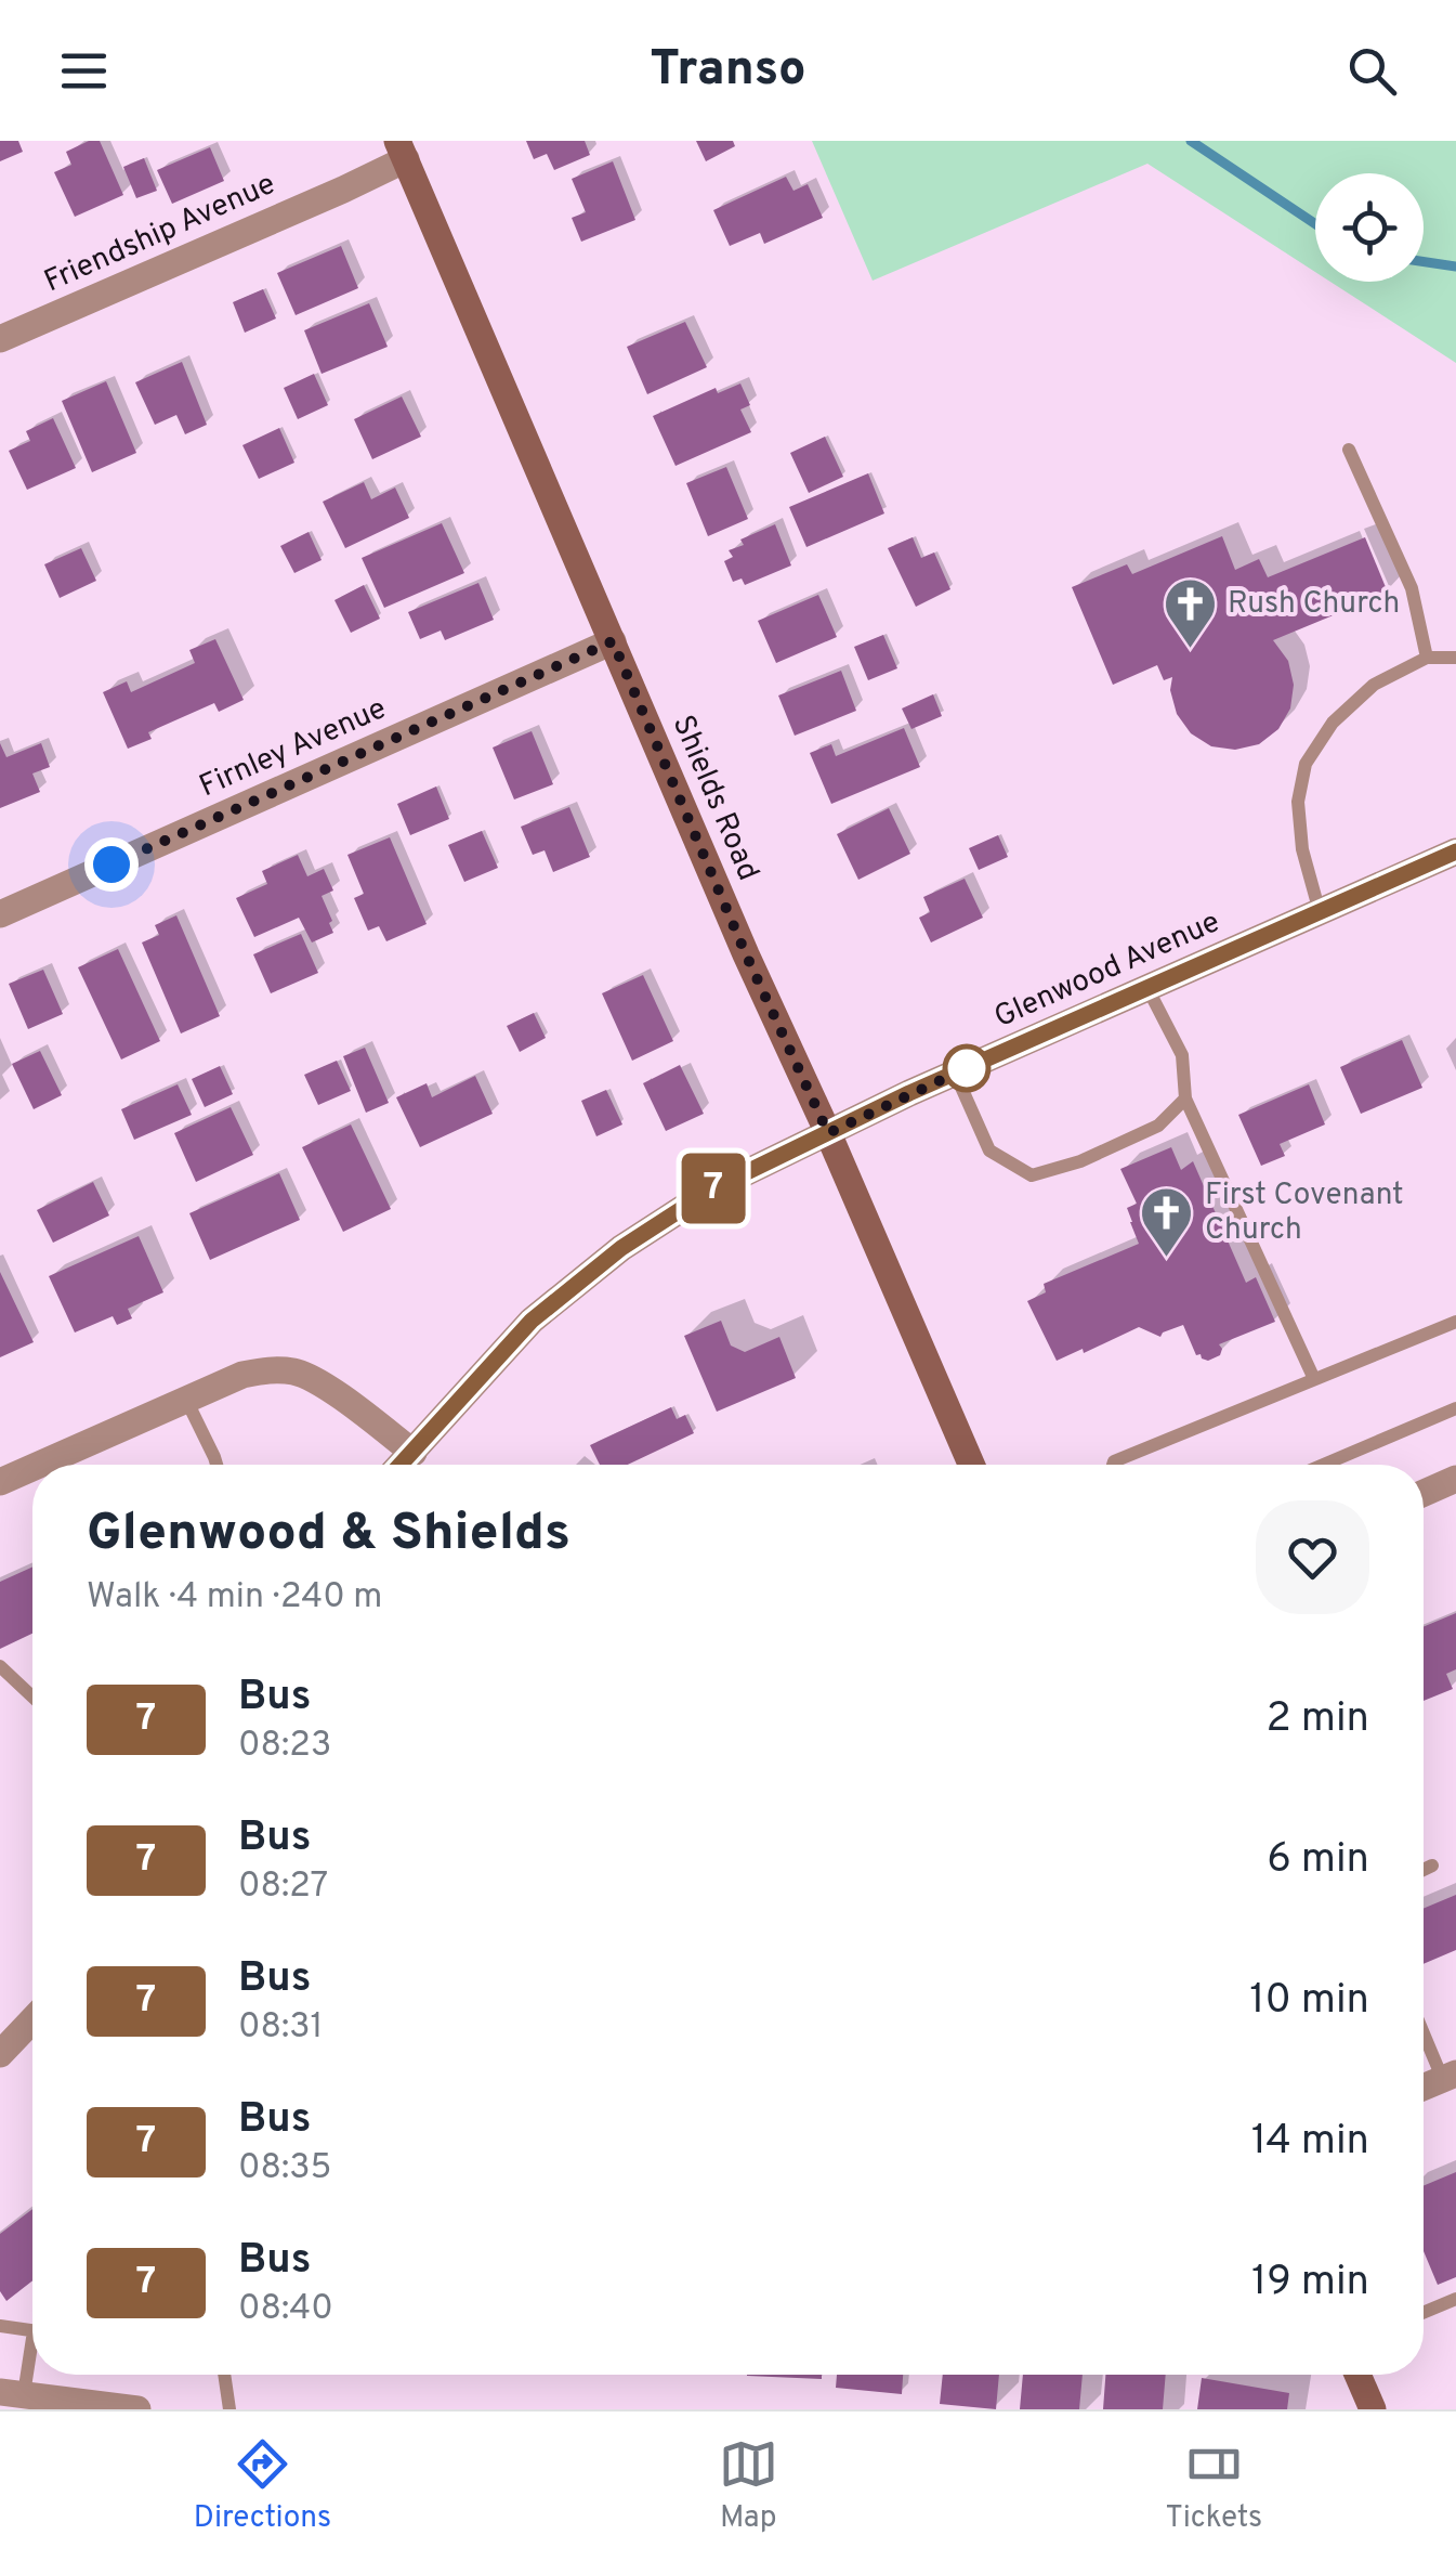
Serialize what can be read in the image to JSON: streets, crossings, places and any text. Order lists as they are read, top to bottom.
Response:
{
  "streets": {
    "main road": ["Shields Road"],
    "street": ["Friendship Avenue", "Firnley Avenue", "Glenwood Avenue"]
  },
  "crossings": [
    ["Friendship Avenue", "Shields Road"],
    ["Firnley Avenue", "Shields Road"],
    ["Shields Road", "Glenwood Avenue"]
  ],
  "places": {
    "church": ["Rush Church", "First Covenant Church"]
  },
  "lines": ["bus line 7"],
  "page": {
    "header": "Transo",
    "on_map": "7",
    "heading": ["Glenwood & Shields", "Walk · 4 min · 240 m"],
    "list": [
      {
        "mark": "7",
        "name": "Bus",
        "note": "08:23",
        "value": "2 min"
      },
      {
        "mark": "7",
        "name": "Bus",
        "note": "08:27",
        "value": "6 min"
      },
      {
        "mark": "7",
        "name": "Bus",
        "note": "08:31",
        "value": "10 min"
      },
      {
        "mark": "7",
        "name": "Bus",
        "note": "08:35",
        "value": "14 min"
      },
      {
        "mark": "7",
        "name": "Bus",
        "note": "08:40",
        "value": "19 min"
      }
    ],
    "tabs": ["Directions", "Map", "Tickets"]
  }
}
